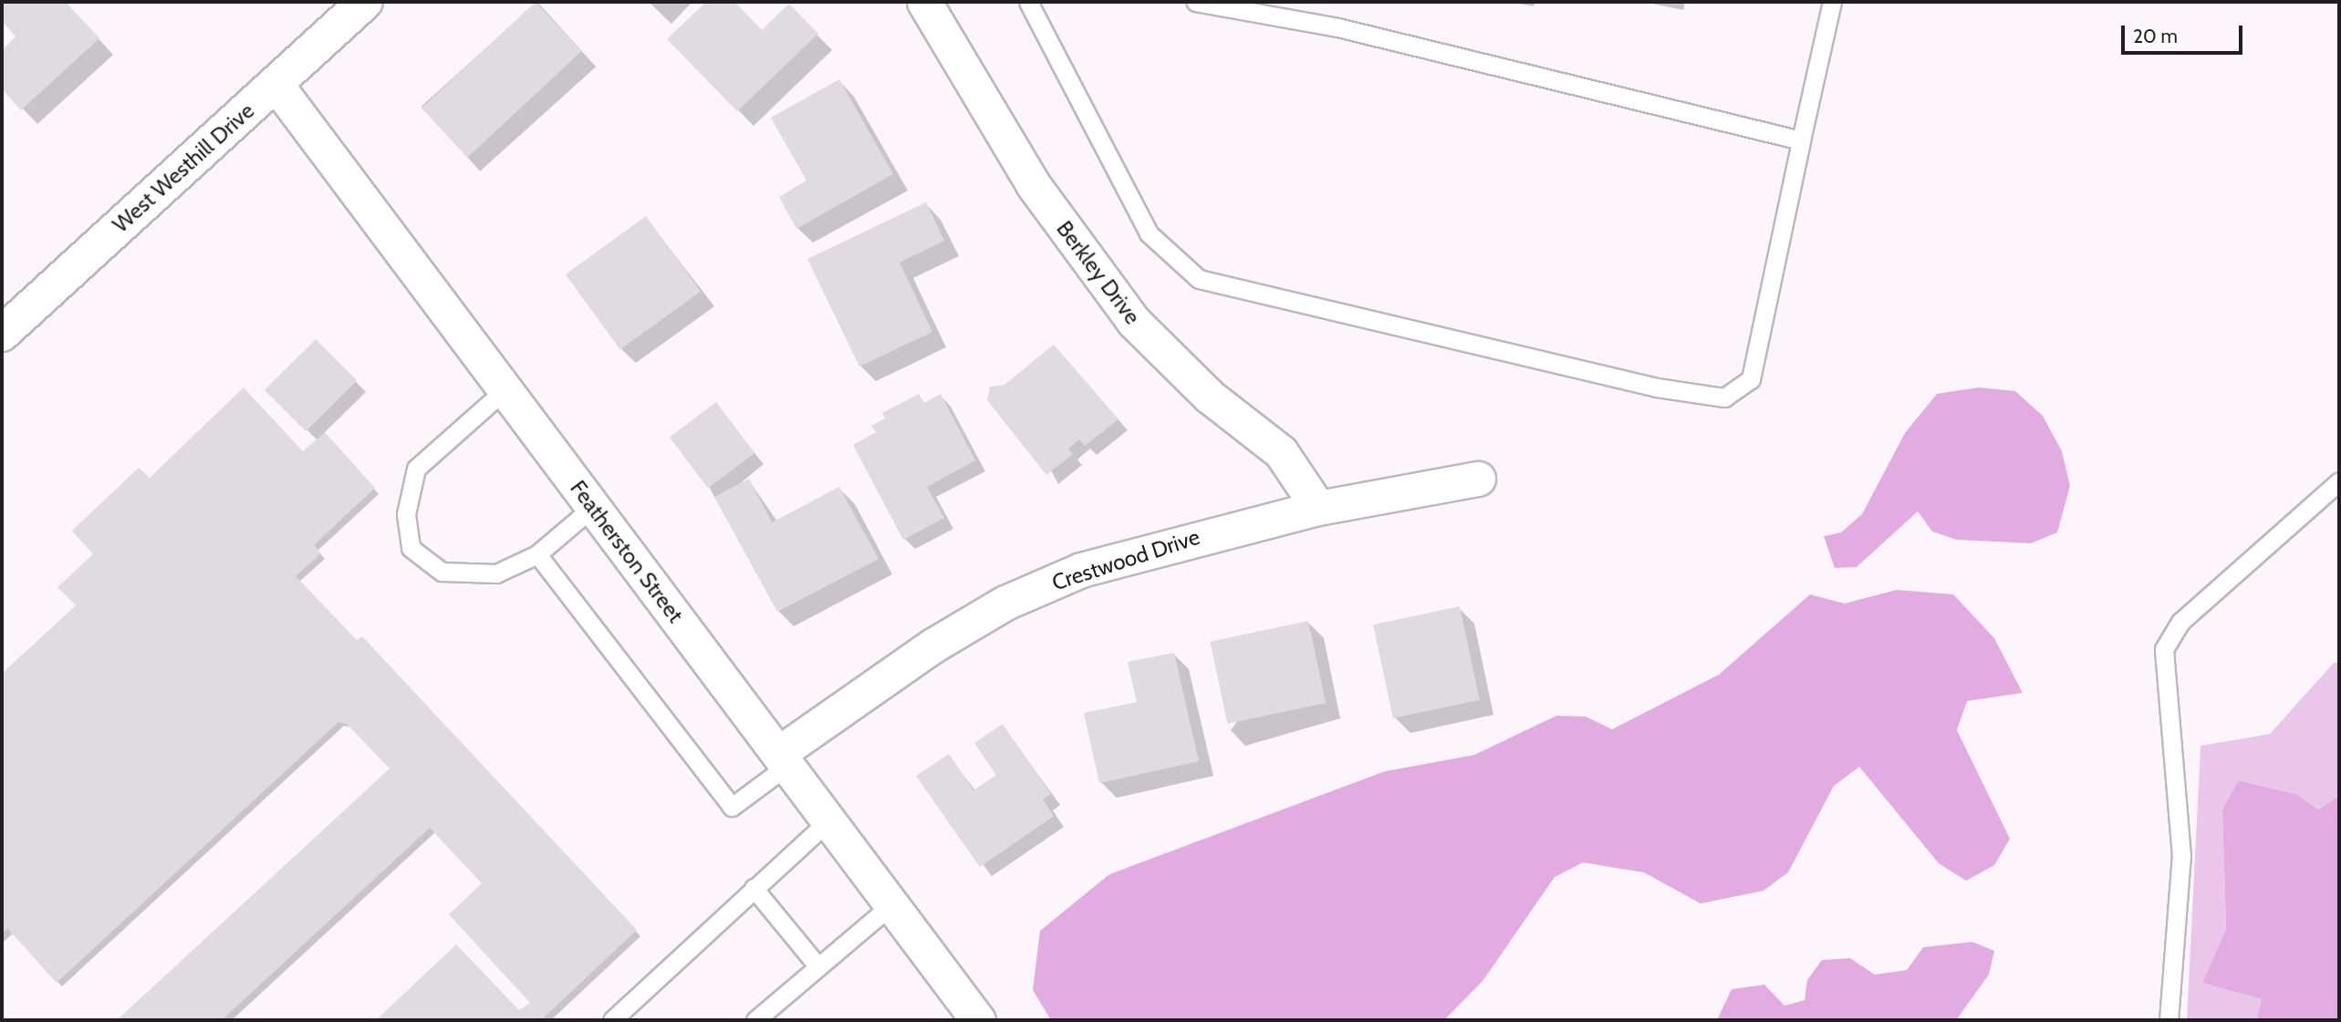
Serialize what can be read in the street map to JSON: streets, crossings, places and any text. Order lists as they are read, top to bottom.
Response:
{
  "streets": {
    "street": [
      "West Westhill Drive",
      "Berkley Drive",
      "Featherston Street",
      "Crestwood Drive"
    ]
  },
  "crossings": [
    ["West Westhill Drive", "Featherston Street"],
    ["Berkley Drive", "Crestwood Drive"],
    ["Featherston Street", "Crestwood Drive"]
  ],
  "scale_bar": "20 m"
}
